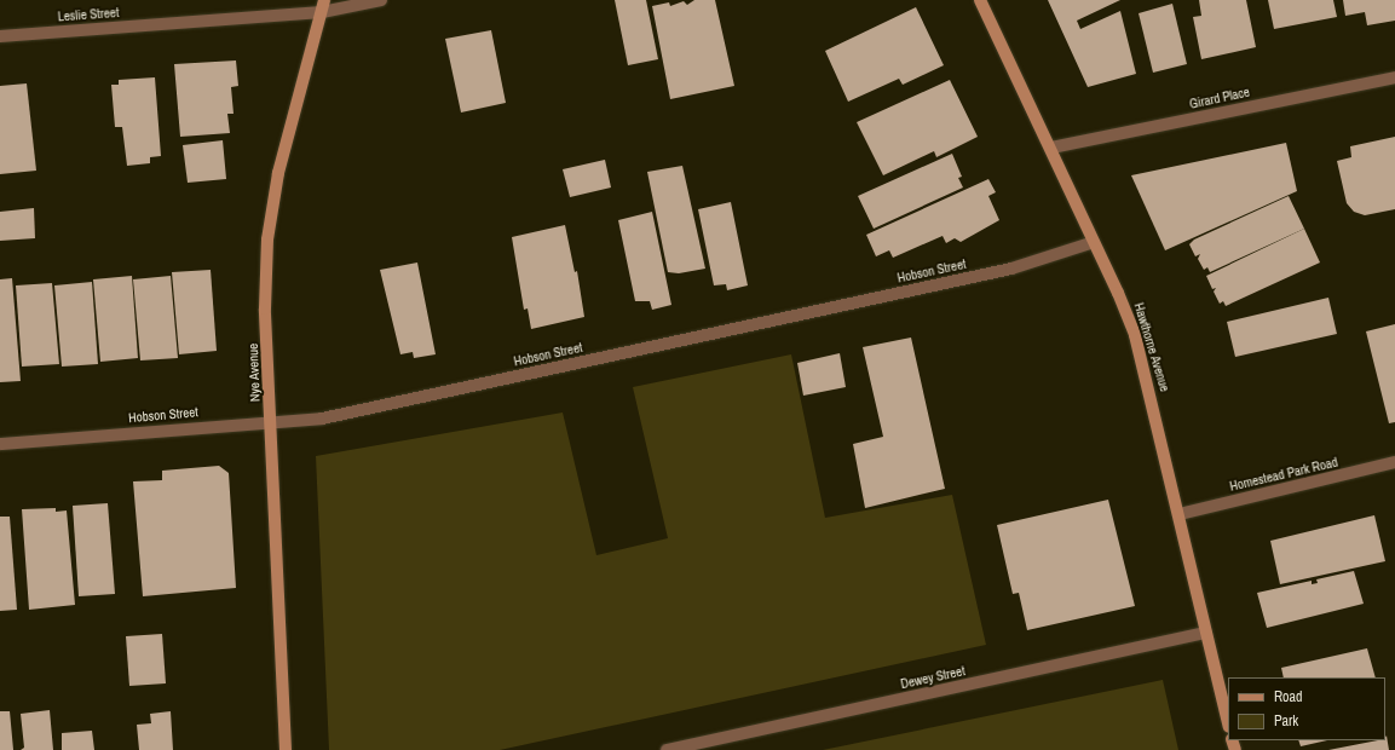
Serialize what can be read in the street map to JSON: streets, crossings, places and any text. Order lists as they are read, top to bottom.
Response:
{
  "streets": {
    "street": [
      "Leslie Street",
      "Girard Place",
      "Hobson Street",
      "Hawthorne Avenue",
      "Nye Avenue",
      "Homestead Park Road",
      "Dewey Street"
    ]
  },
  "crossings": [
    ["Leslie Street", "Nye Avenue"],
    ["Girard Place", "Hawthorne Avenue"],
    ["Hobson Street", "Hawthorne Avenue"],
    ["Hobson Street", "Nye Avenue"],
    ["Hawthorne Avenue", "Homestead Park Road"],
    ["Hawthorne Avenue", "Dewey Street"]
  ],
  "legend": ["Road", "Park"]
}
